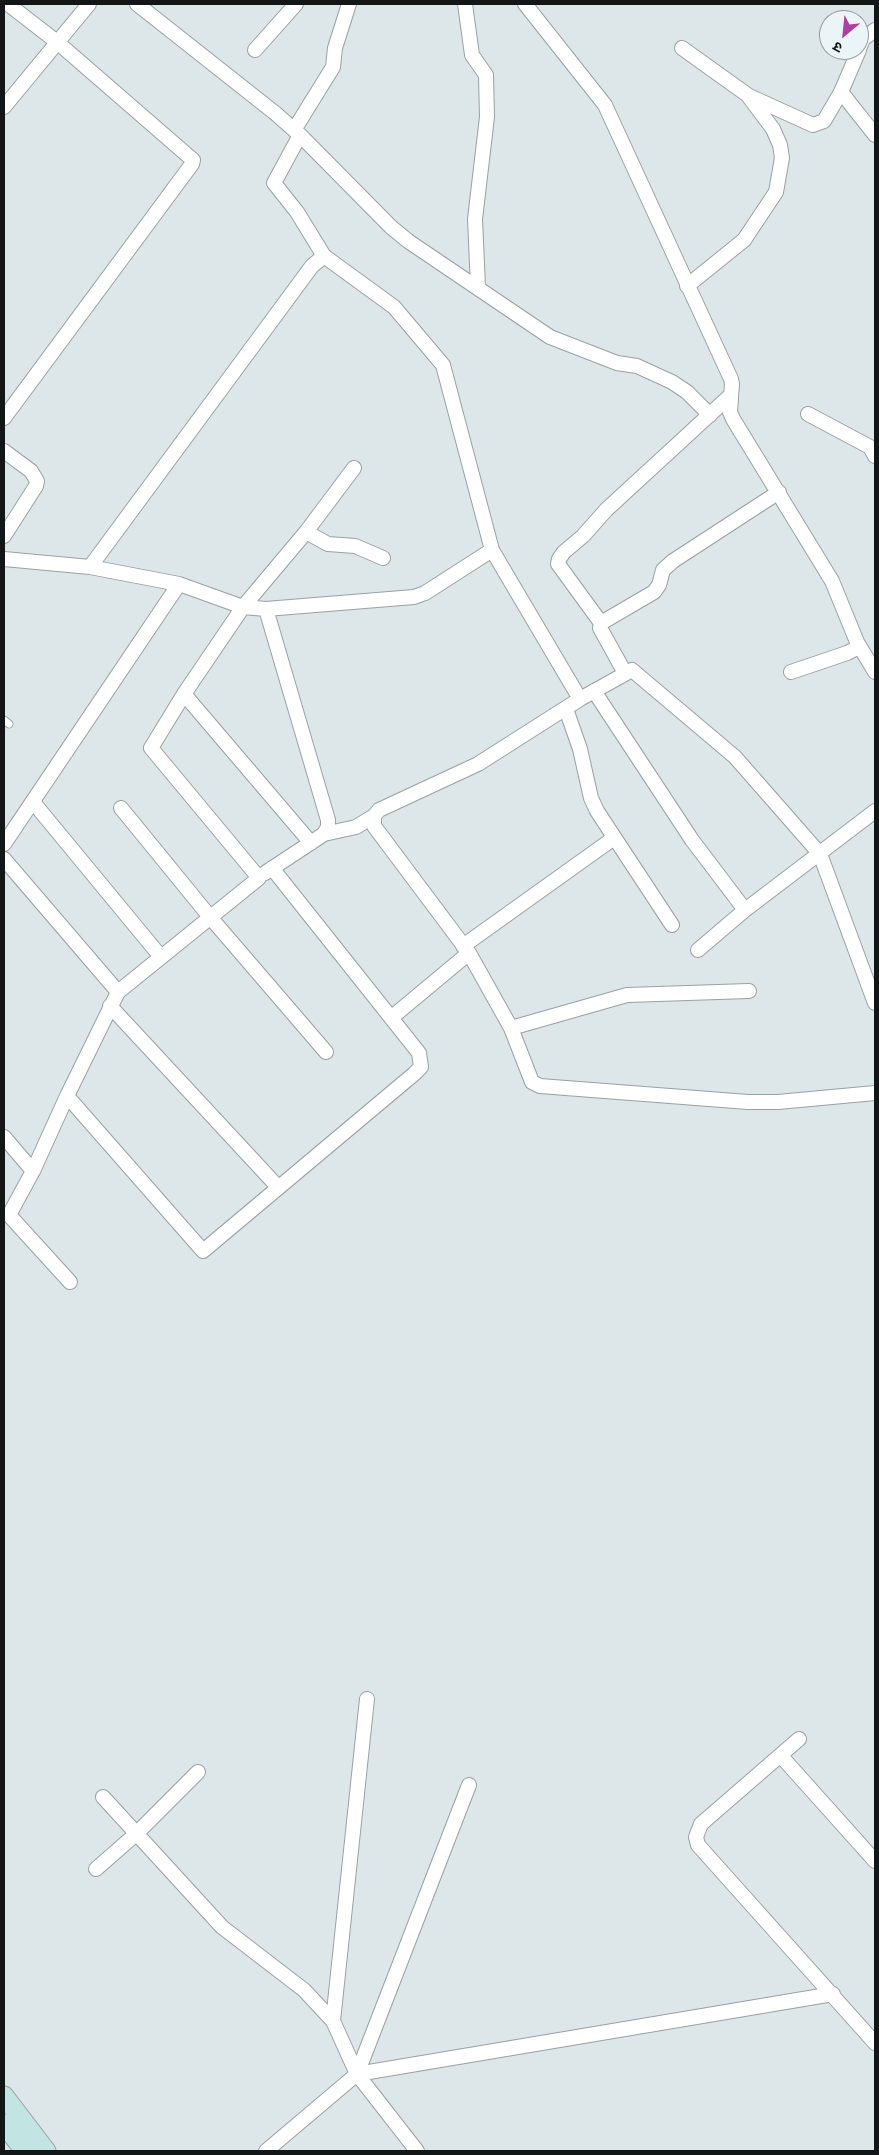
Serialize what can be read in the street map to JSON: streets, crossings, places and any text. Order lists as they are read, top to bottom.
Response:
{
  "north": "bottom left"
}
